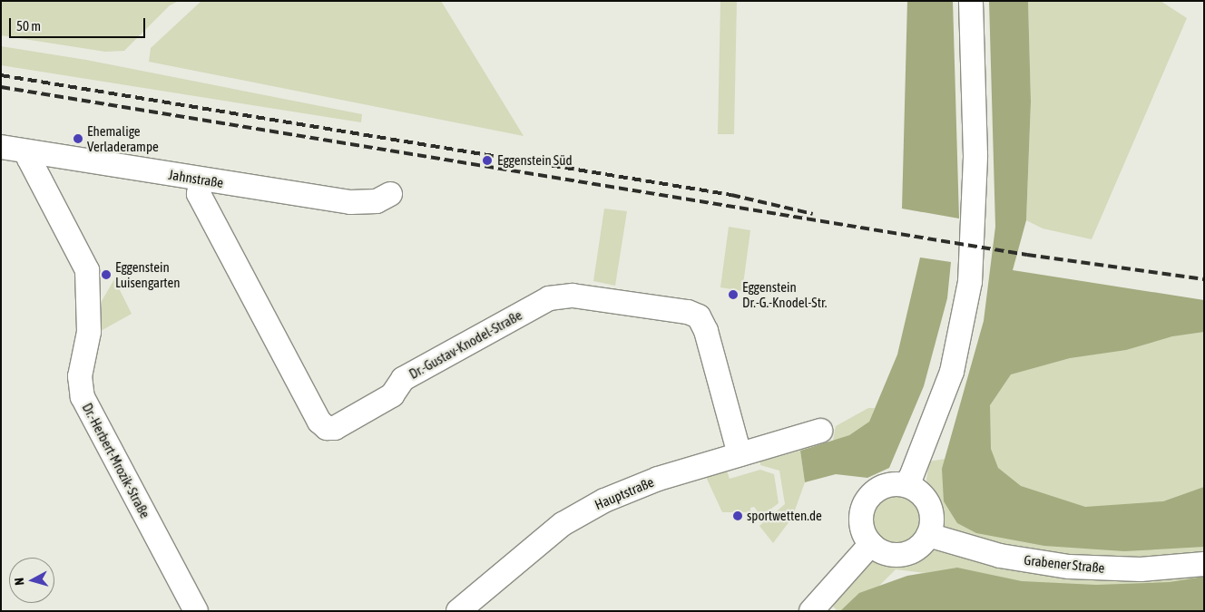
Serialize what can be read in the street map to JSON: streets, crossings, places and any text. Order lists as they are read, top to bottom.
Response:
{
  "streets": {
    "street": [
      "Jahnstraße",
      "Dr.-Gustav-Knodel-Straße",
      "Dr.-Herbert-Mrozik-Straße",
      "Hauptstraße",
      "Grabener Straße"
    ]
  },
  "crossings": [
    ["Jahnstraße", "Dr.-Gustav-Knodel-Straße"],
    ["Jahnstraße", "Dr.-Herbert-Mrozik-Straße"],
    ["Dr.-Gustav-Knodel-Straße", "Hauptstraße"]
  ],
  "places": [
    "Ehemalige Verladerampe",
    "Eggenstein Süd",
    "Eggenstein Luisengarten",
    "Eggenstein Dr.-G.-Knodel-Str.",
    "sportwetten.de"
  ],
  "scale_bar": "50 m",
  "north": "left"
}
